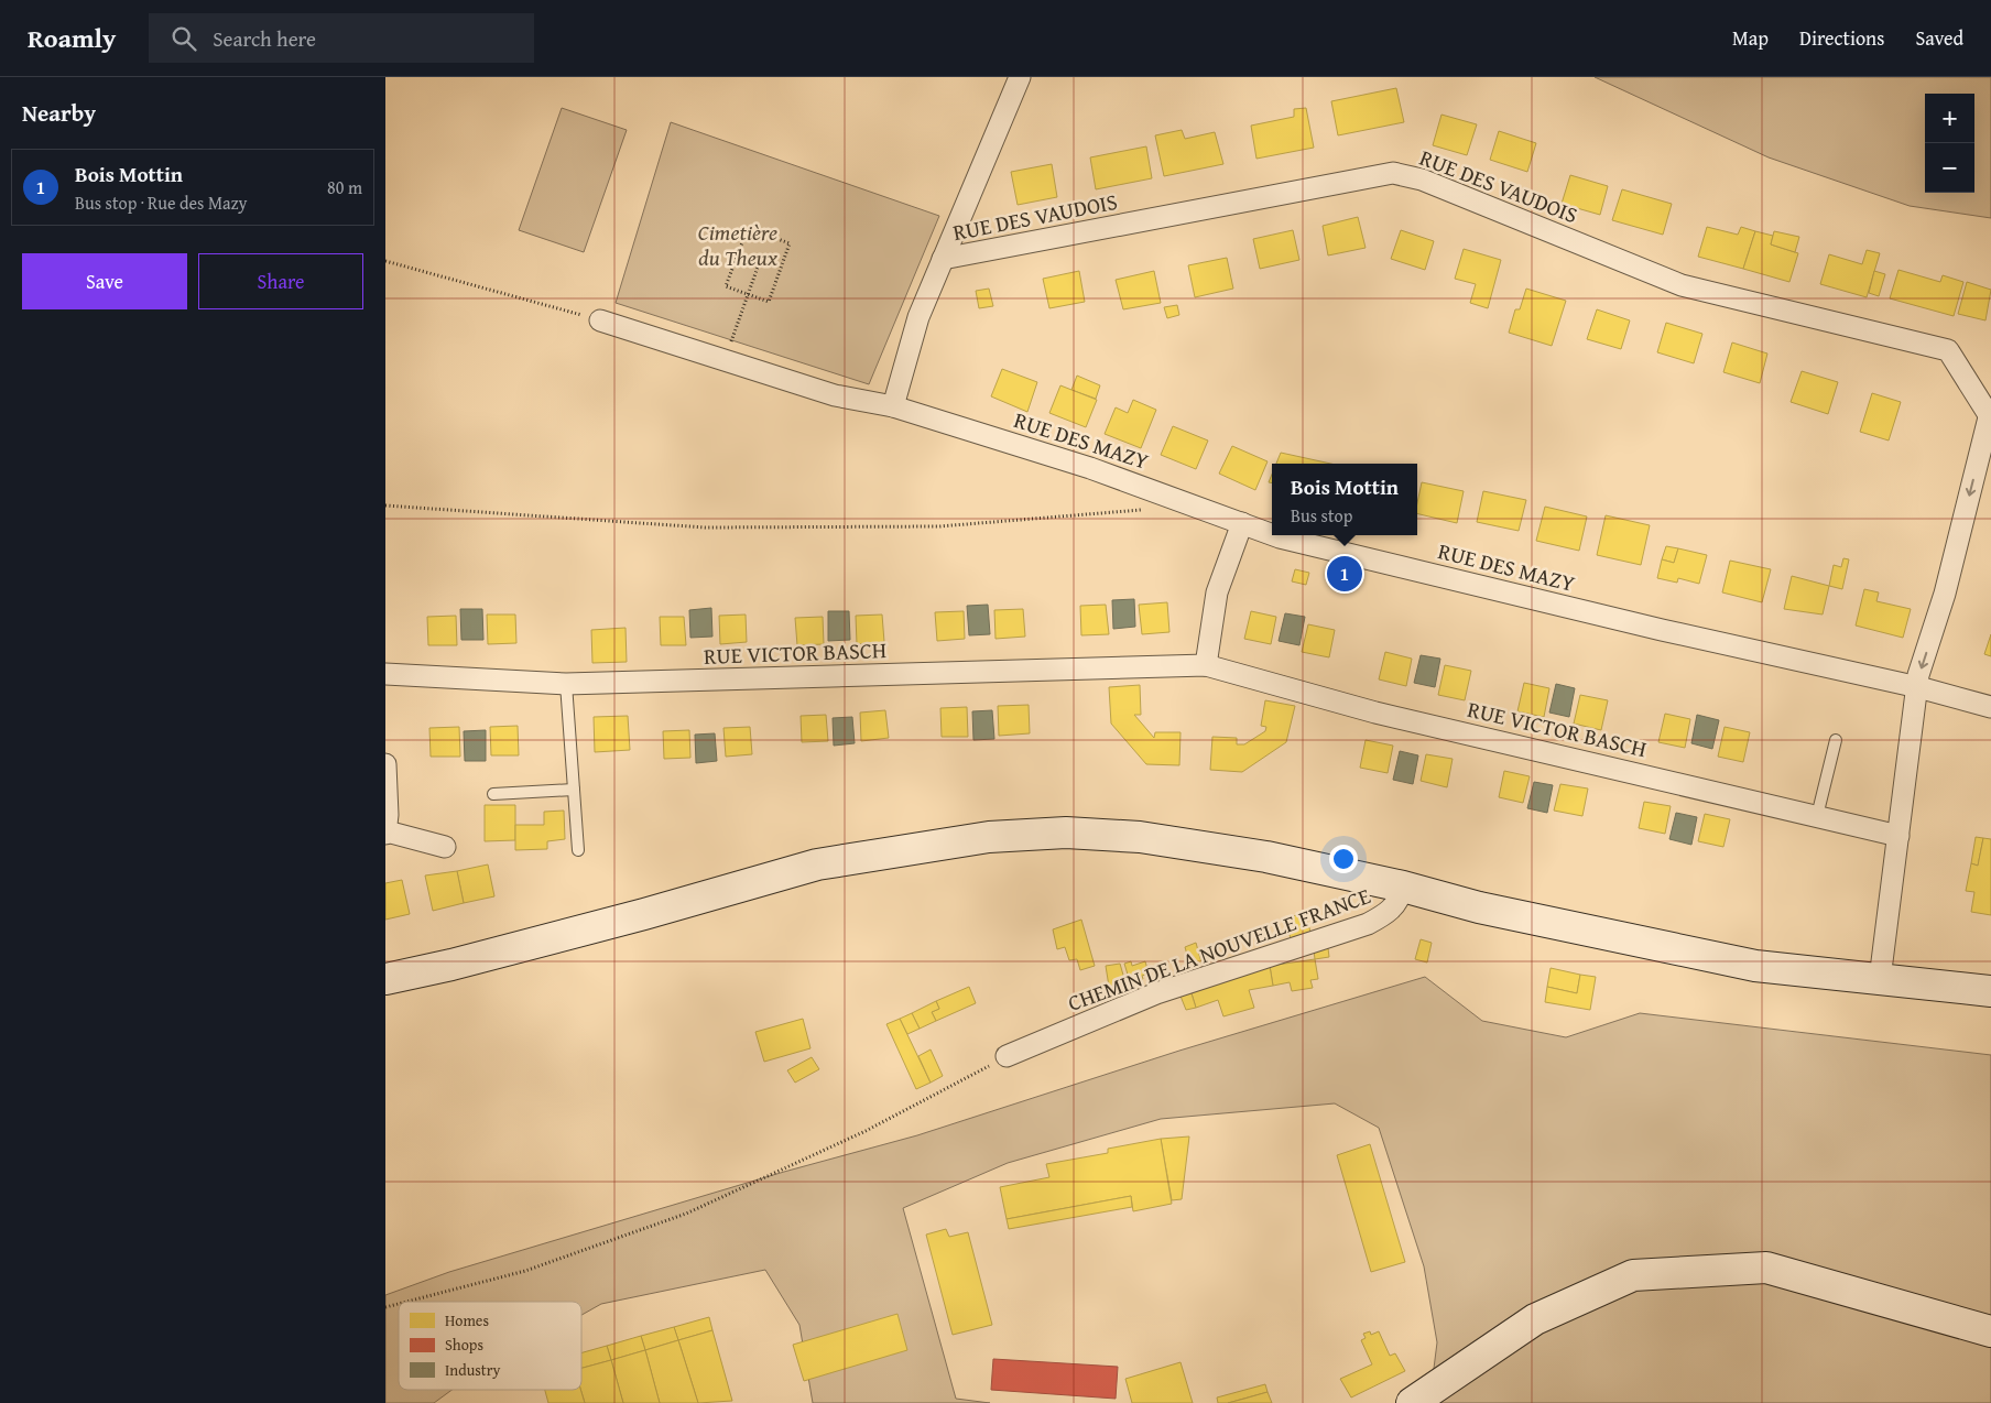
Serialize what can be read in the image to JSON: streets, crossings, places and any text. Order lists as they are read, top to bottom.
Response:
{
  "streets": {
    "street": [
      "RUE DES VAUDOIS",
      "RUE DES MAZY",
      "RUE VICTOR BASCH",
      "CHEMIN DE LA NOUVELLE FRANCE"
    ]
  },
  "parks": ["Cimetière du Theux"],
  "legend": ["Homes", "Shops", "Industry"],
  "page": {
    "header": "Roamly",
    "search": "Search here",
    "nav": ["Map", "Directions", "Saved"],
    "heading": "Nearby",
    "map_buttons": ["+", "−"],
    "list": [
      {
        "mark": "1",
        "name": "Bois Mottin",
        "note": "Bus stop · Rue des Mazy",
        "value": "80 m"
      }
    ],
    "buttons": ["Save", "Share"],
    "popup": ["Bois Mottin", "Bus stop"],
    "pins": "1"
  }
}
